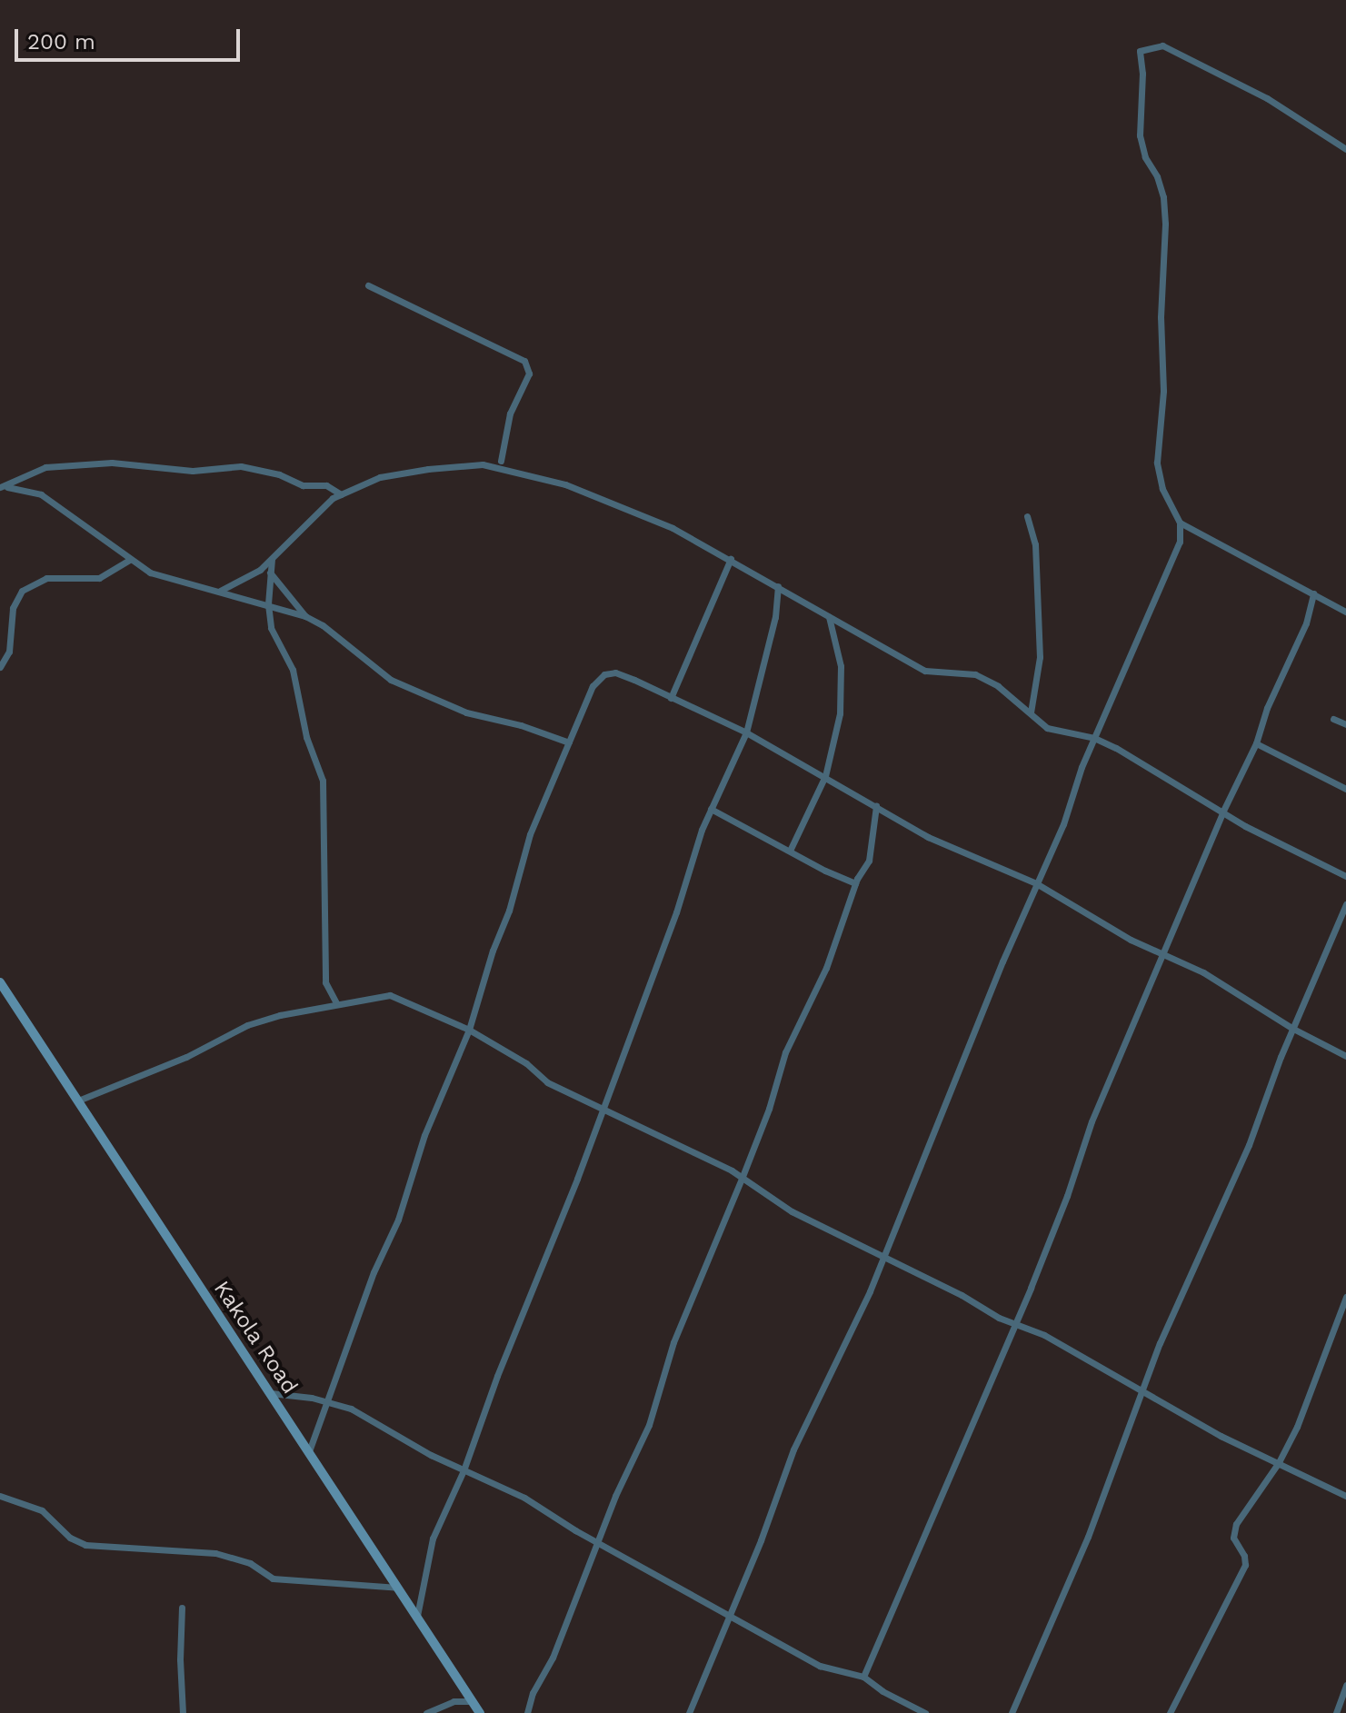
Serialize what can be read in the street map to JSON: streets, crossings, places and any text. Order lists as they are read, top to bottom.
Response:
{
  "streets": {
    "main road": ["Kakola Road"]
  },
  "scale_bar": "200 m"
}
